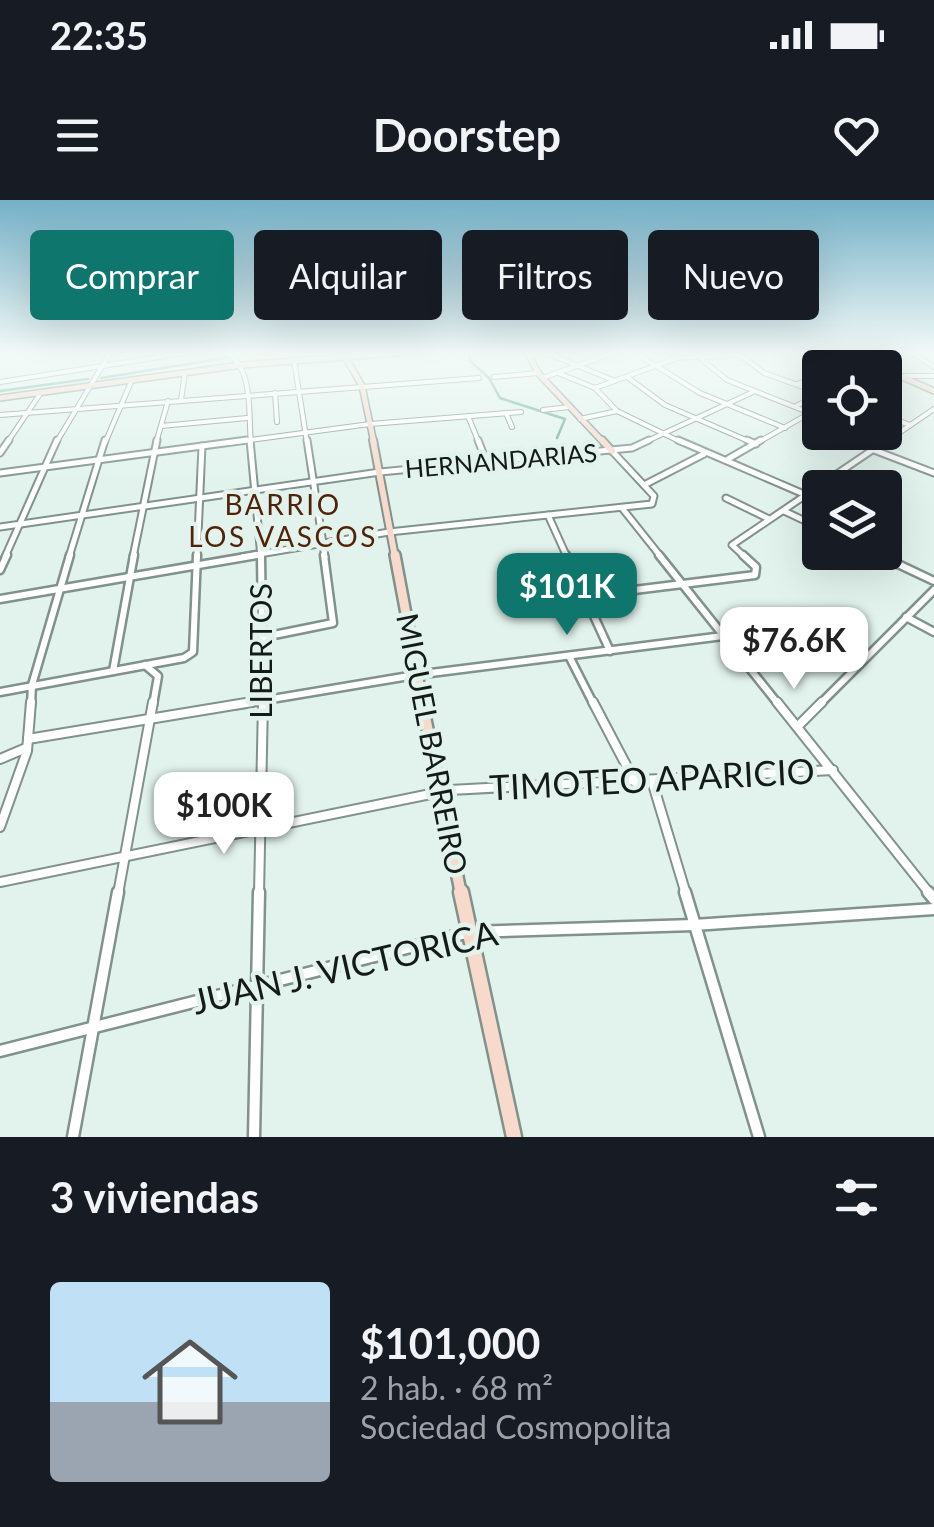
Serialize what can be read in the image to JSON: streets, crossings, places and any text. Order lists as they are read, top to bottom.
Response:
{
  "streets": {
    "street": [
      "HERNANDARIAS",
      "LIBERTOS",
      "MIGUEL BARREIRO",
      "TIMOTEO APARICIO",
      "JUAN J. VICTORICA"
    ]
  },
  "crossings": [
    ["HERNANDARIAS", "LIBERTOS"],
    ["HERNANDARIAS", "MIGUEL BARREIRO"],
    ["LIBERTOS", "TIMOTEO APARICIO"],
    ["LIBERTOS", "JUAN J. VICTORICA"],
    ["MIGUEL BARREIRO", "TIMOTEO APARICIO"],
    ["MIGUEL BARREIRO", "JUAN J. VICTORICA"]
  ],
  "districts": ["BARRIO LOS VASCOS"],
  "page": {
    "status": "22:35",
    "header": "Doorstep",
    "chip": [
      "Comprar",
      "Alquilar",
      "Filtros",
      "Nuevo"
    ],
    "price": ["$101K", "$76.6K", "$100K"],
    "heading": "3 viviendas",
    "list": [
      {
        "name": "$101,000",
        "note": "2 hab. · 68 m² · Sociedad Cosmopolita"
      }
    ]
  }
}
